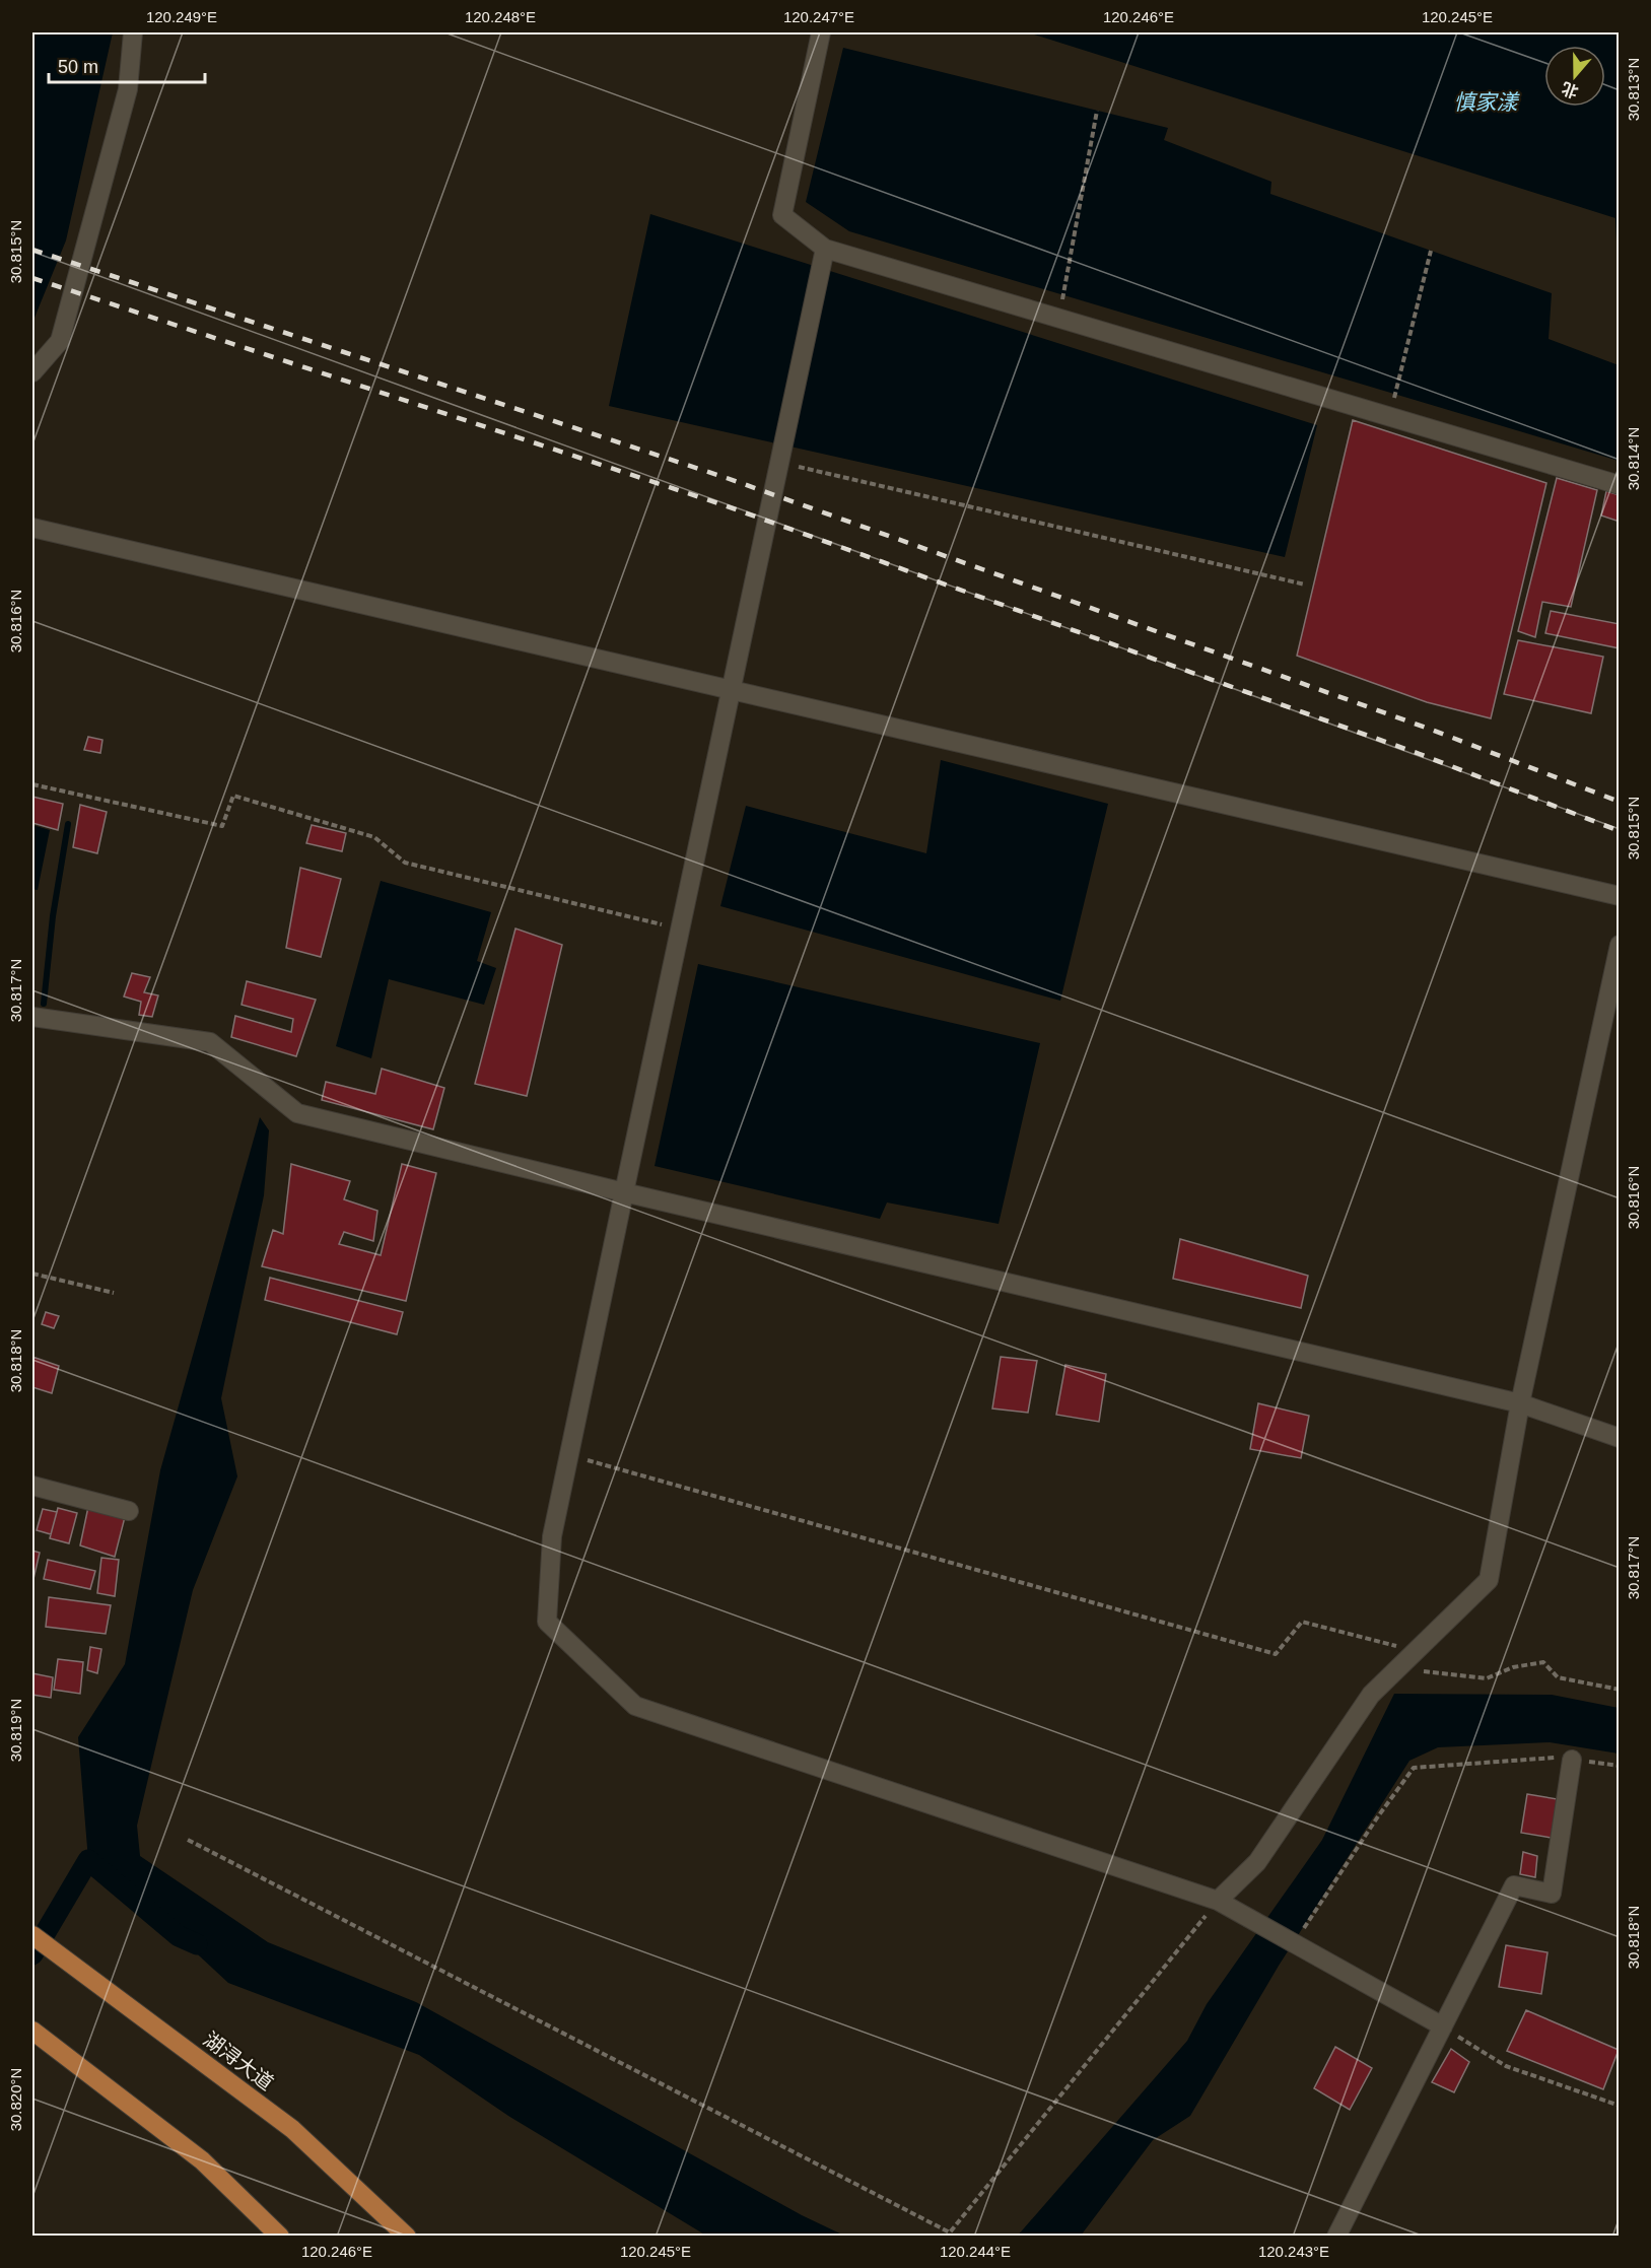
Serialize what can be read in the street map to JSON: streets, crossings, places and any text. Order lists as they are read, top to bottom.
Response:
{
  "streets": {
    "main road": ["湖浔大道"]
  },
  "water": ["慎家漾"],
  "scale_bar": "50 m",
  "north": "bottom",
  "coordinates": [
    "120.249°E",
    "120.248°E",
    "120.247°E",
    "120.246°E",
    "120.245°E",
    "30.813°N",
    "30.815°N",
    "30.814°N",
    "30.816°N",
    "30.817°N",
    "30.818°N",
    "30.819°N",
    "30.820°N",
    "120.244°E",
    "120.243°E"
  ]
}
